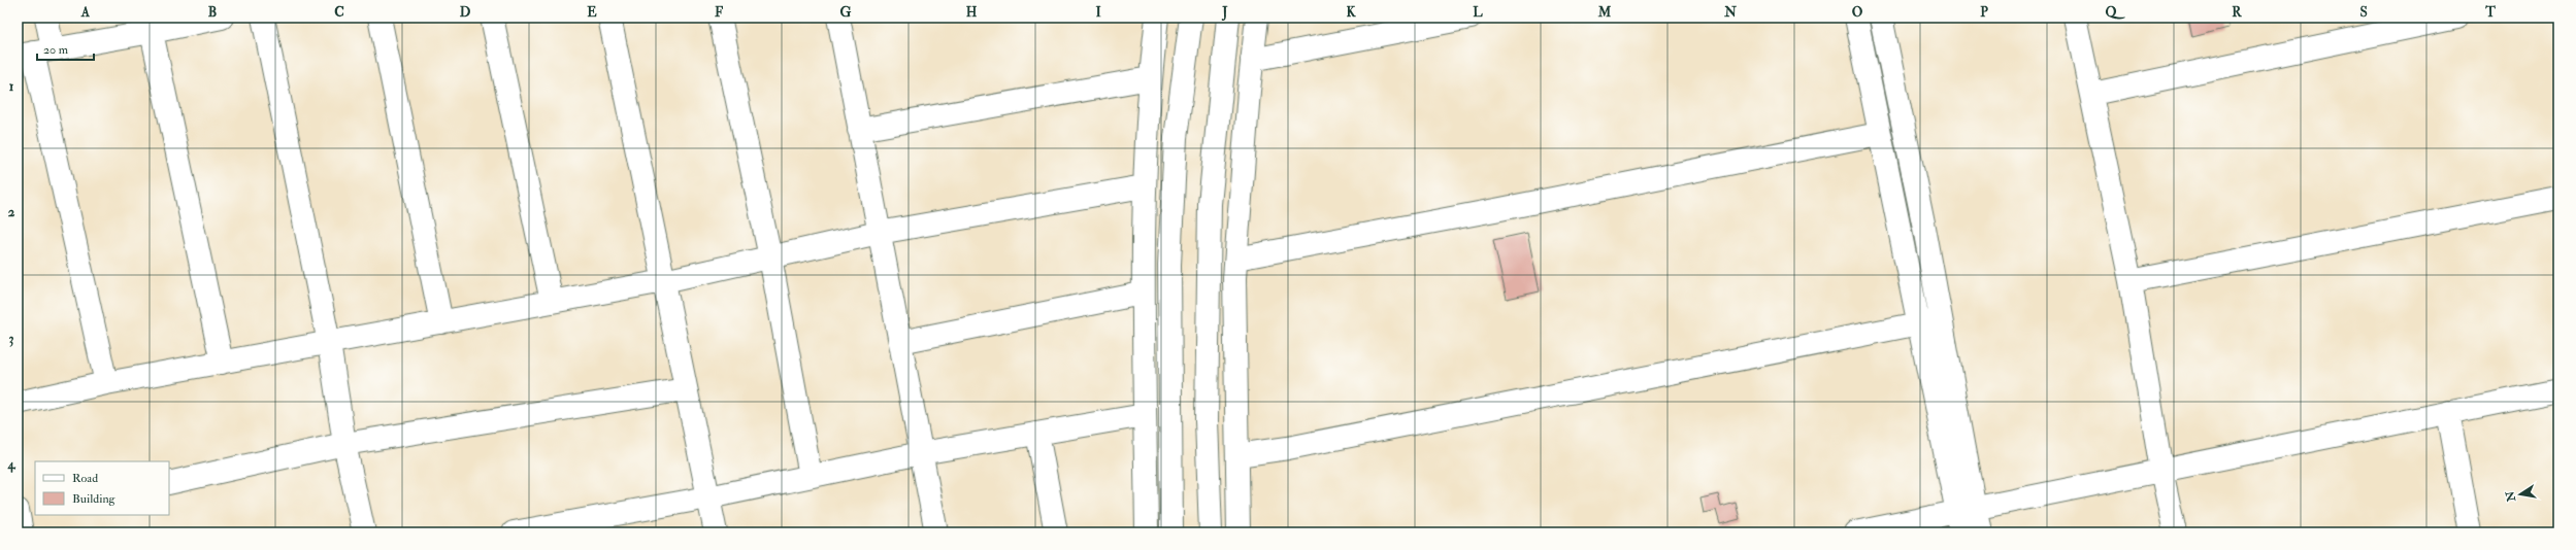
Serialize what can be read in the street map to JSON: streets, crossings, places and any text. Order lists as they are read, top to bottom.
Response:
{
  "legend": ["Road", "Building"],
  "scale_bar": "20 m",
  "north": "left",
  "grid": {
    "columns": [
      "A",
      "B",
      "C",
      "D",
      "E",
      "F",
      "G",
      "H",
      "I",
      "J",
      "K",
      "L",
      "M",
      "N",
      "O",
      "P",
      "Q",
      "R",
      "S",
      "T"
    ],
    "rows": [
      "1",
      "2",
      "3",
      "4"
    ]
  }
}
